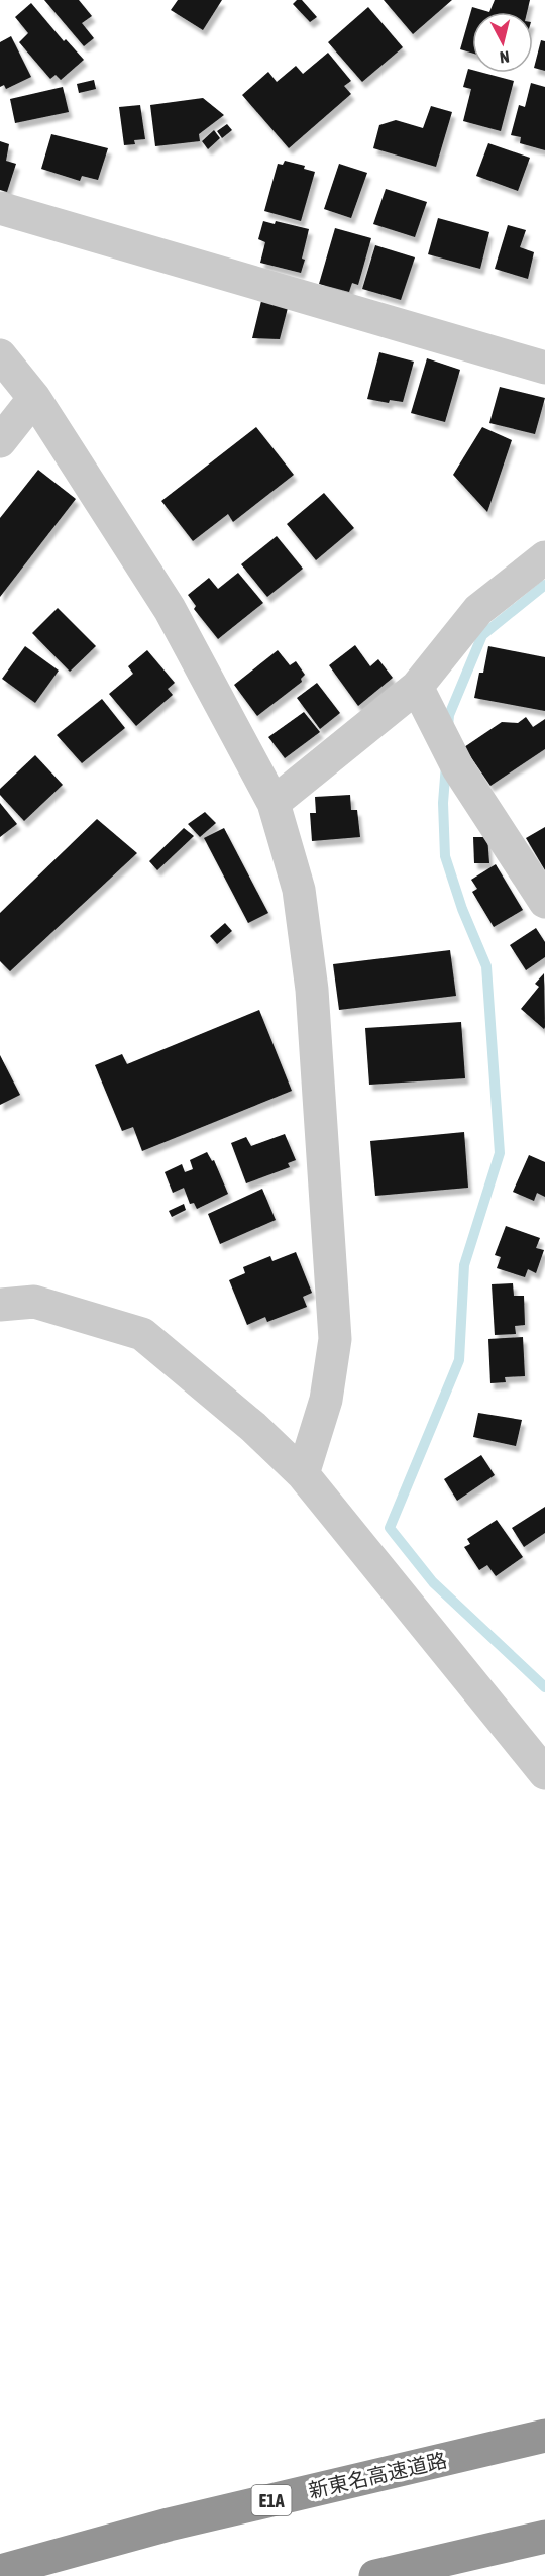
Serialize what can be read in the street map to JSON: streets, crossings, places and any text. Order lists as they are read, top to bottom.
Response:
{
  "streets": {
    "highway": ["新東名高速道路", "E1A"]
  },
  "north": "bottom"
}
